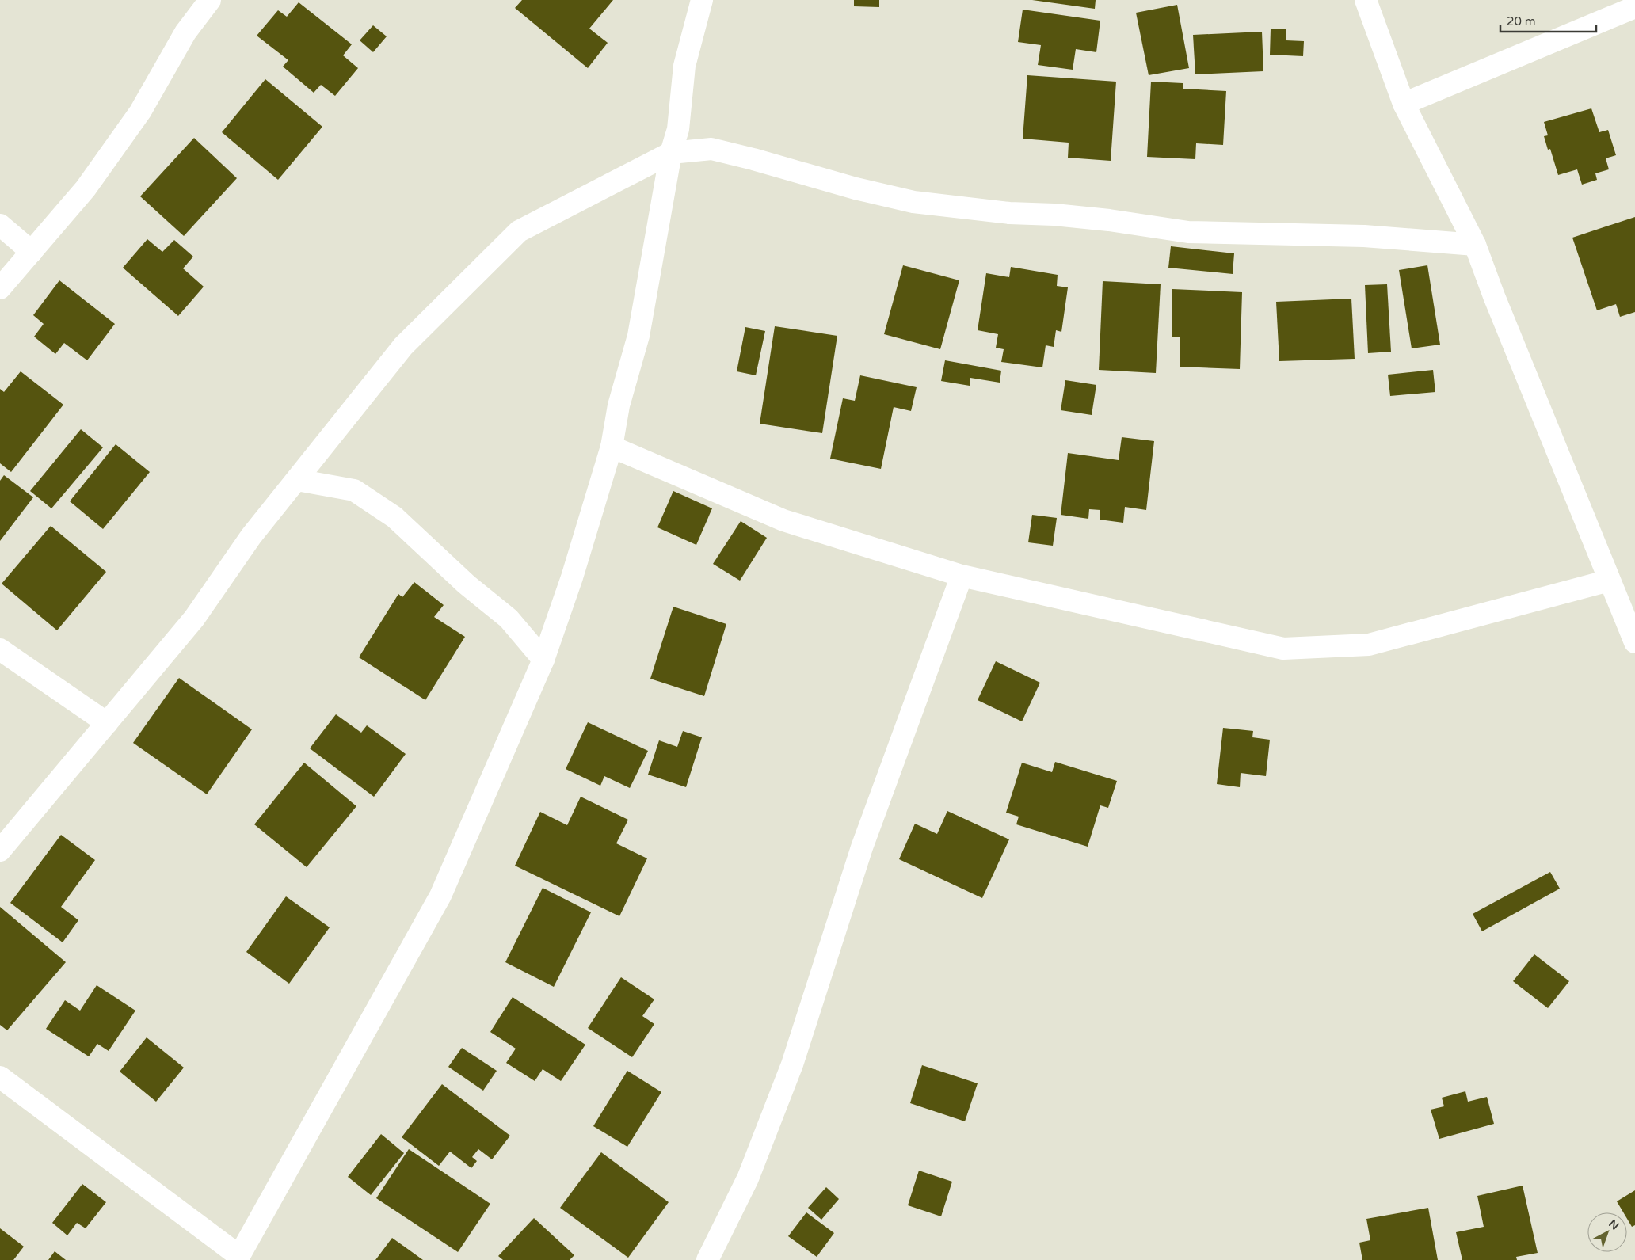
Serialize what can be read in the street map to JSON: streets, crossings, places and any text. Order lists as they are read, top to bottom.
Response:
{
  "scale_bar": "20 m",
  "north": "top right"
}
